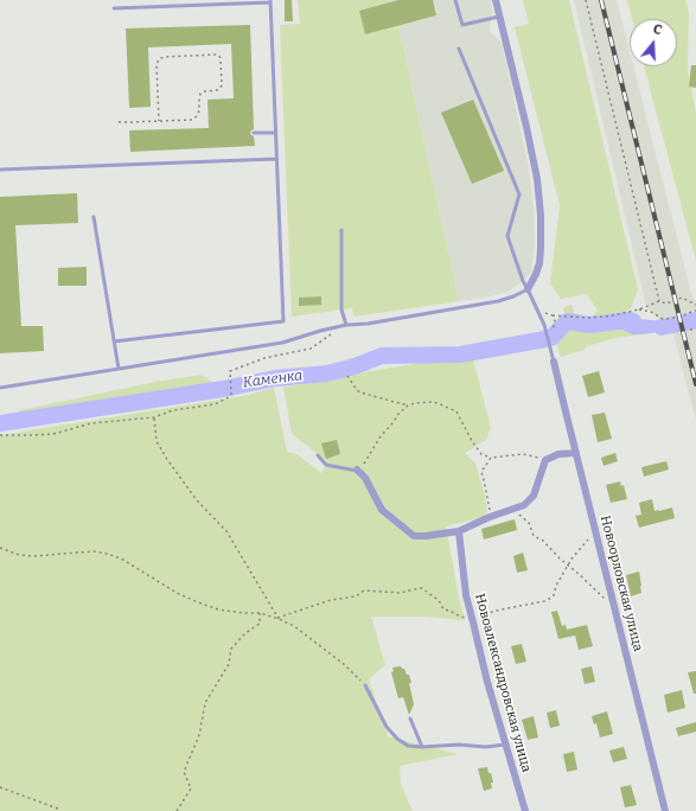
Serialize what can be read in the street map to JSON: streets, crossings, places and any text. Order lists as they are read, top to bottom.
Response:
{
  "streets": {
    "street": ["Новоорловская улица", "Новоалександровская улица"]
  },
  "water": ["Каменка"],
  "north": "top"
}
